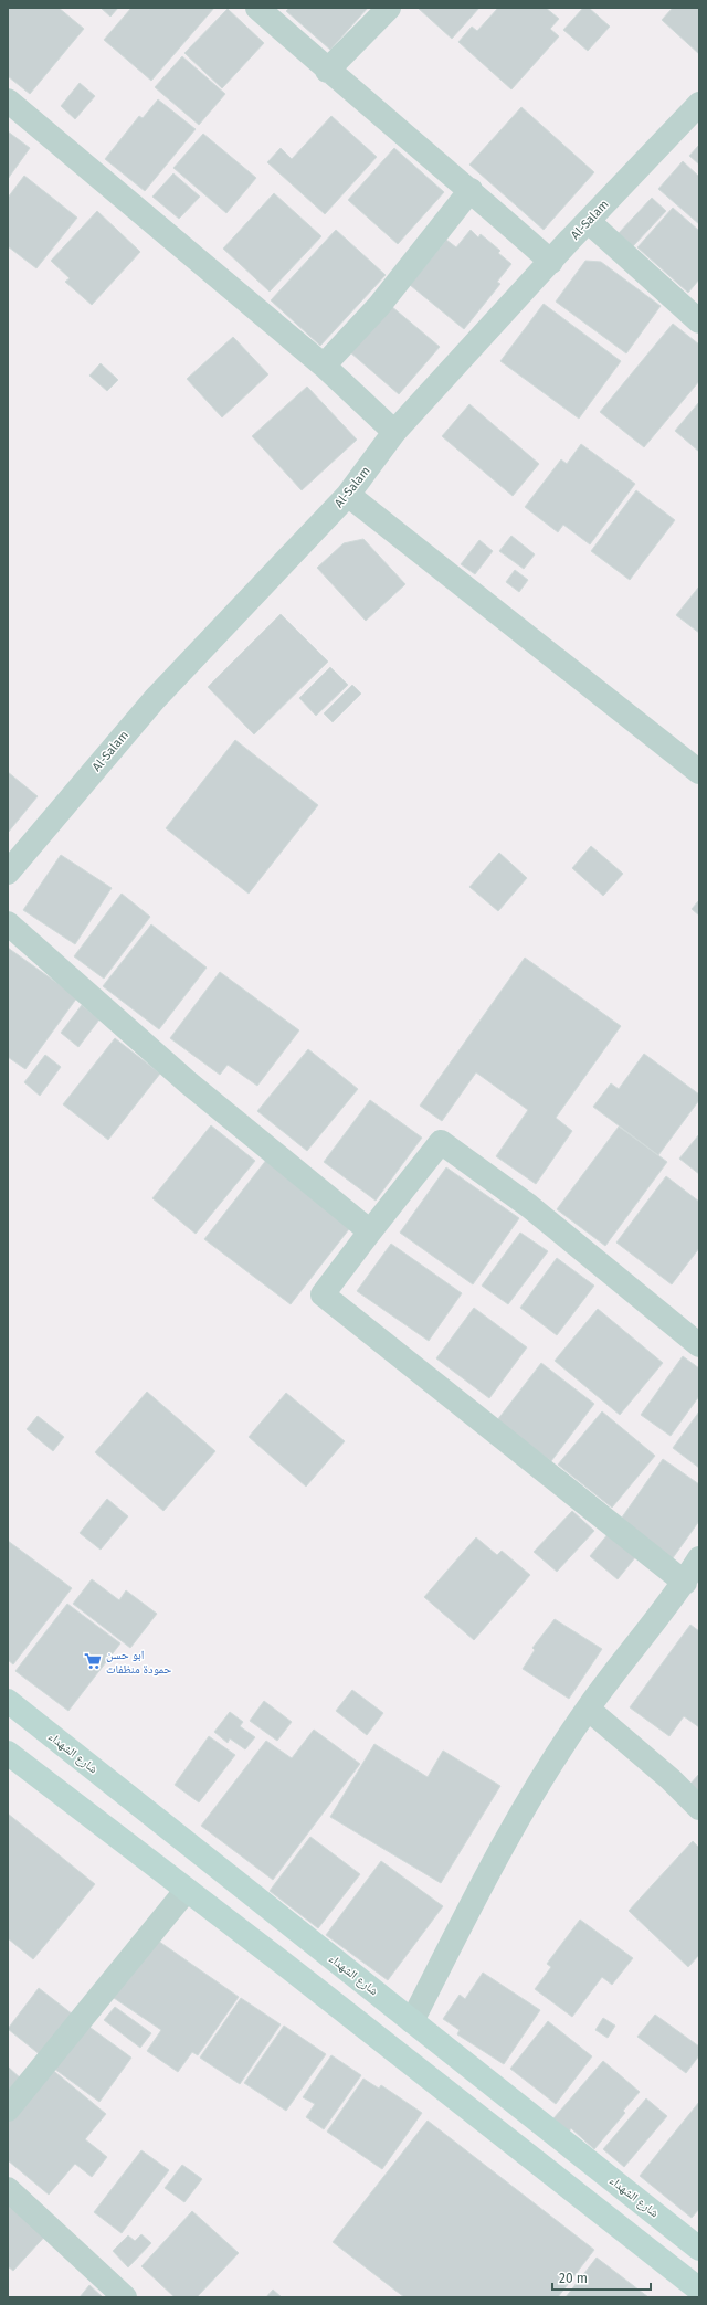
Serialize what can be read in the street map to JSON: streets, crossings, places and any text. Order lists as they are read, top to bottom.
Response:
{
  "streets": {
    "main road": ["شارع الشهداء"],
    "street": ["Al-Salam"]
  },
  "places": {
    "supermarket": ["ابو حسن حمودة منظفات"]
  },
  "scale_bar": "20 m"
}
